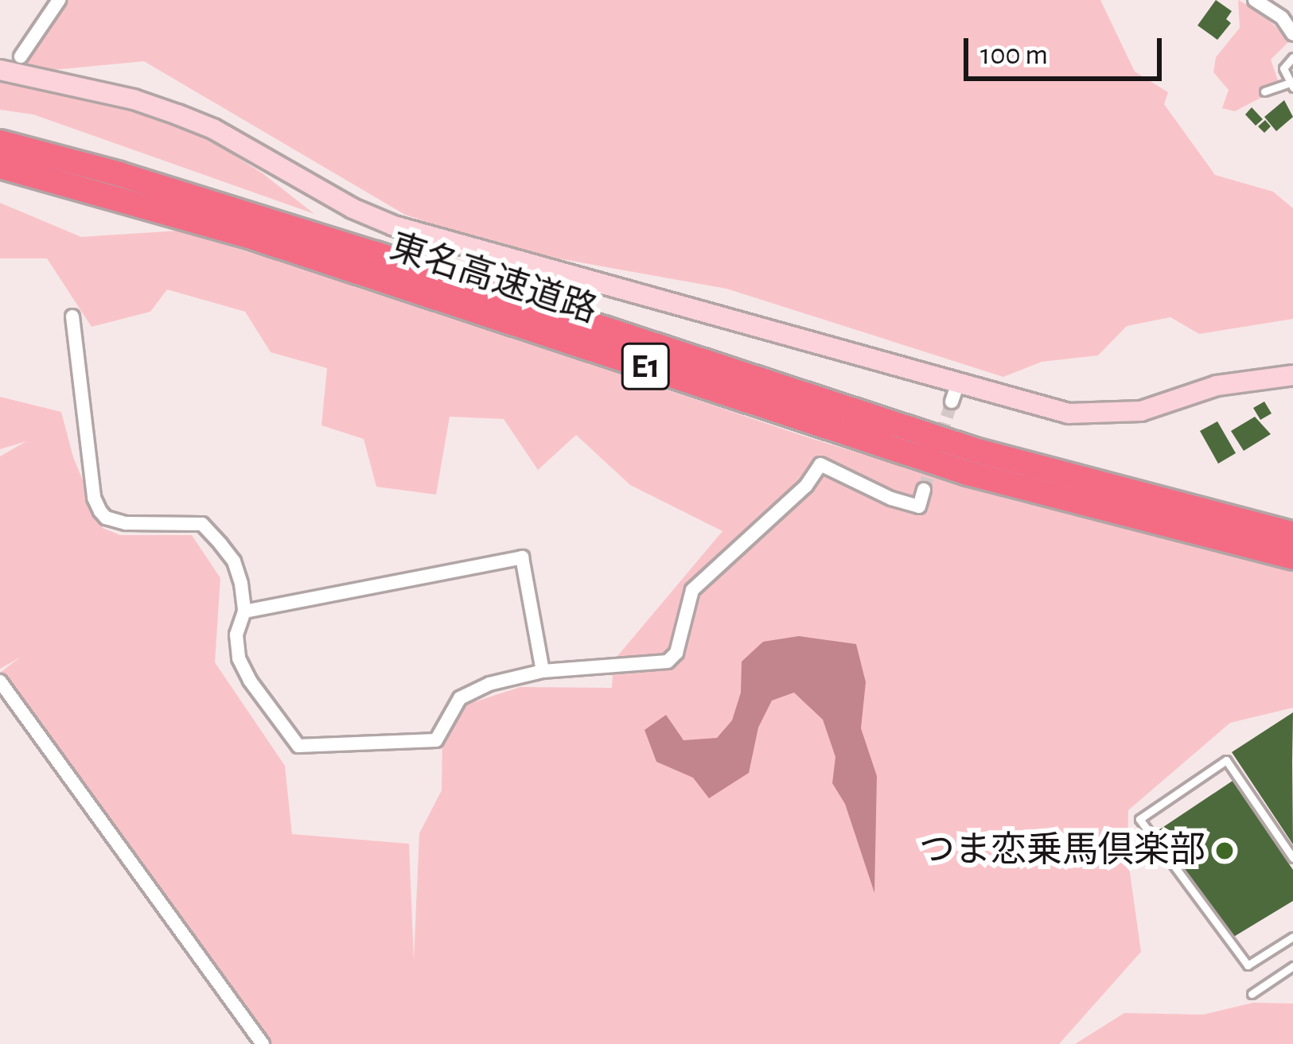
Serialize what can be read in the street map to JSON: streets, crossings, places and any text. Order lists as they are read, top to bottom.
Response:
{
  "streets": {
    "highway": ["東名高速道路", "E1"]
  },
  "places": ["つま恋乗馬倶楽部"],
  "scale_bar": "100 m"
}
